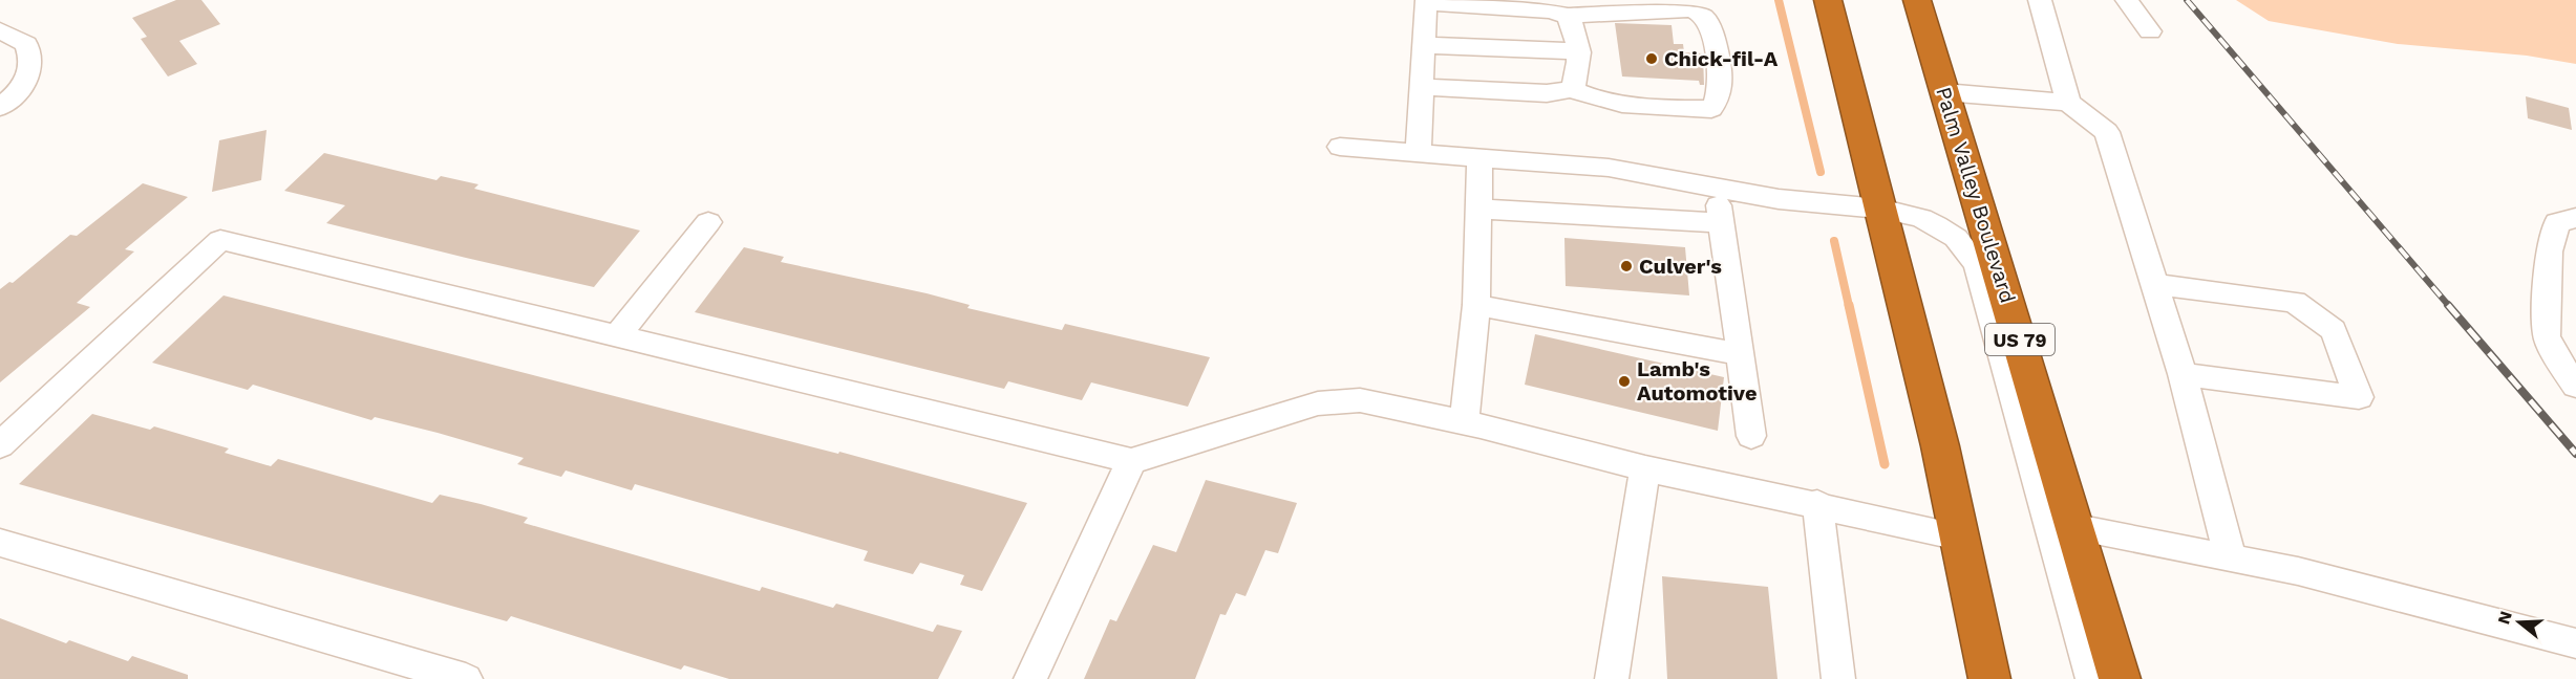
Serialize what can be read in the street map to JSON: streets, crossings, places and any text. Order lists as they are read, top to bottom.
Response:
{
  "streets": {
    "highway": ["Palm Valley Boulevard", "US 79"]
  },
  "places": ["Chick-fil-A", "Culver's", "Lamb's Automotive"],
  "north": "left"
}
